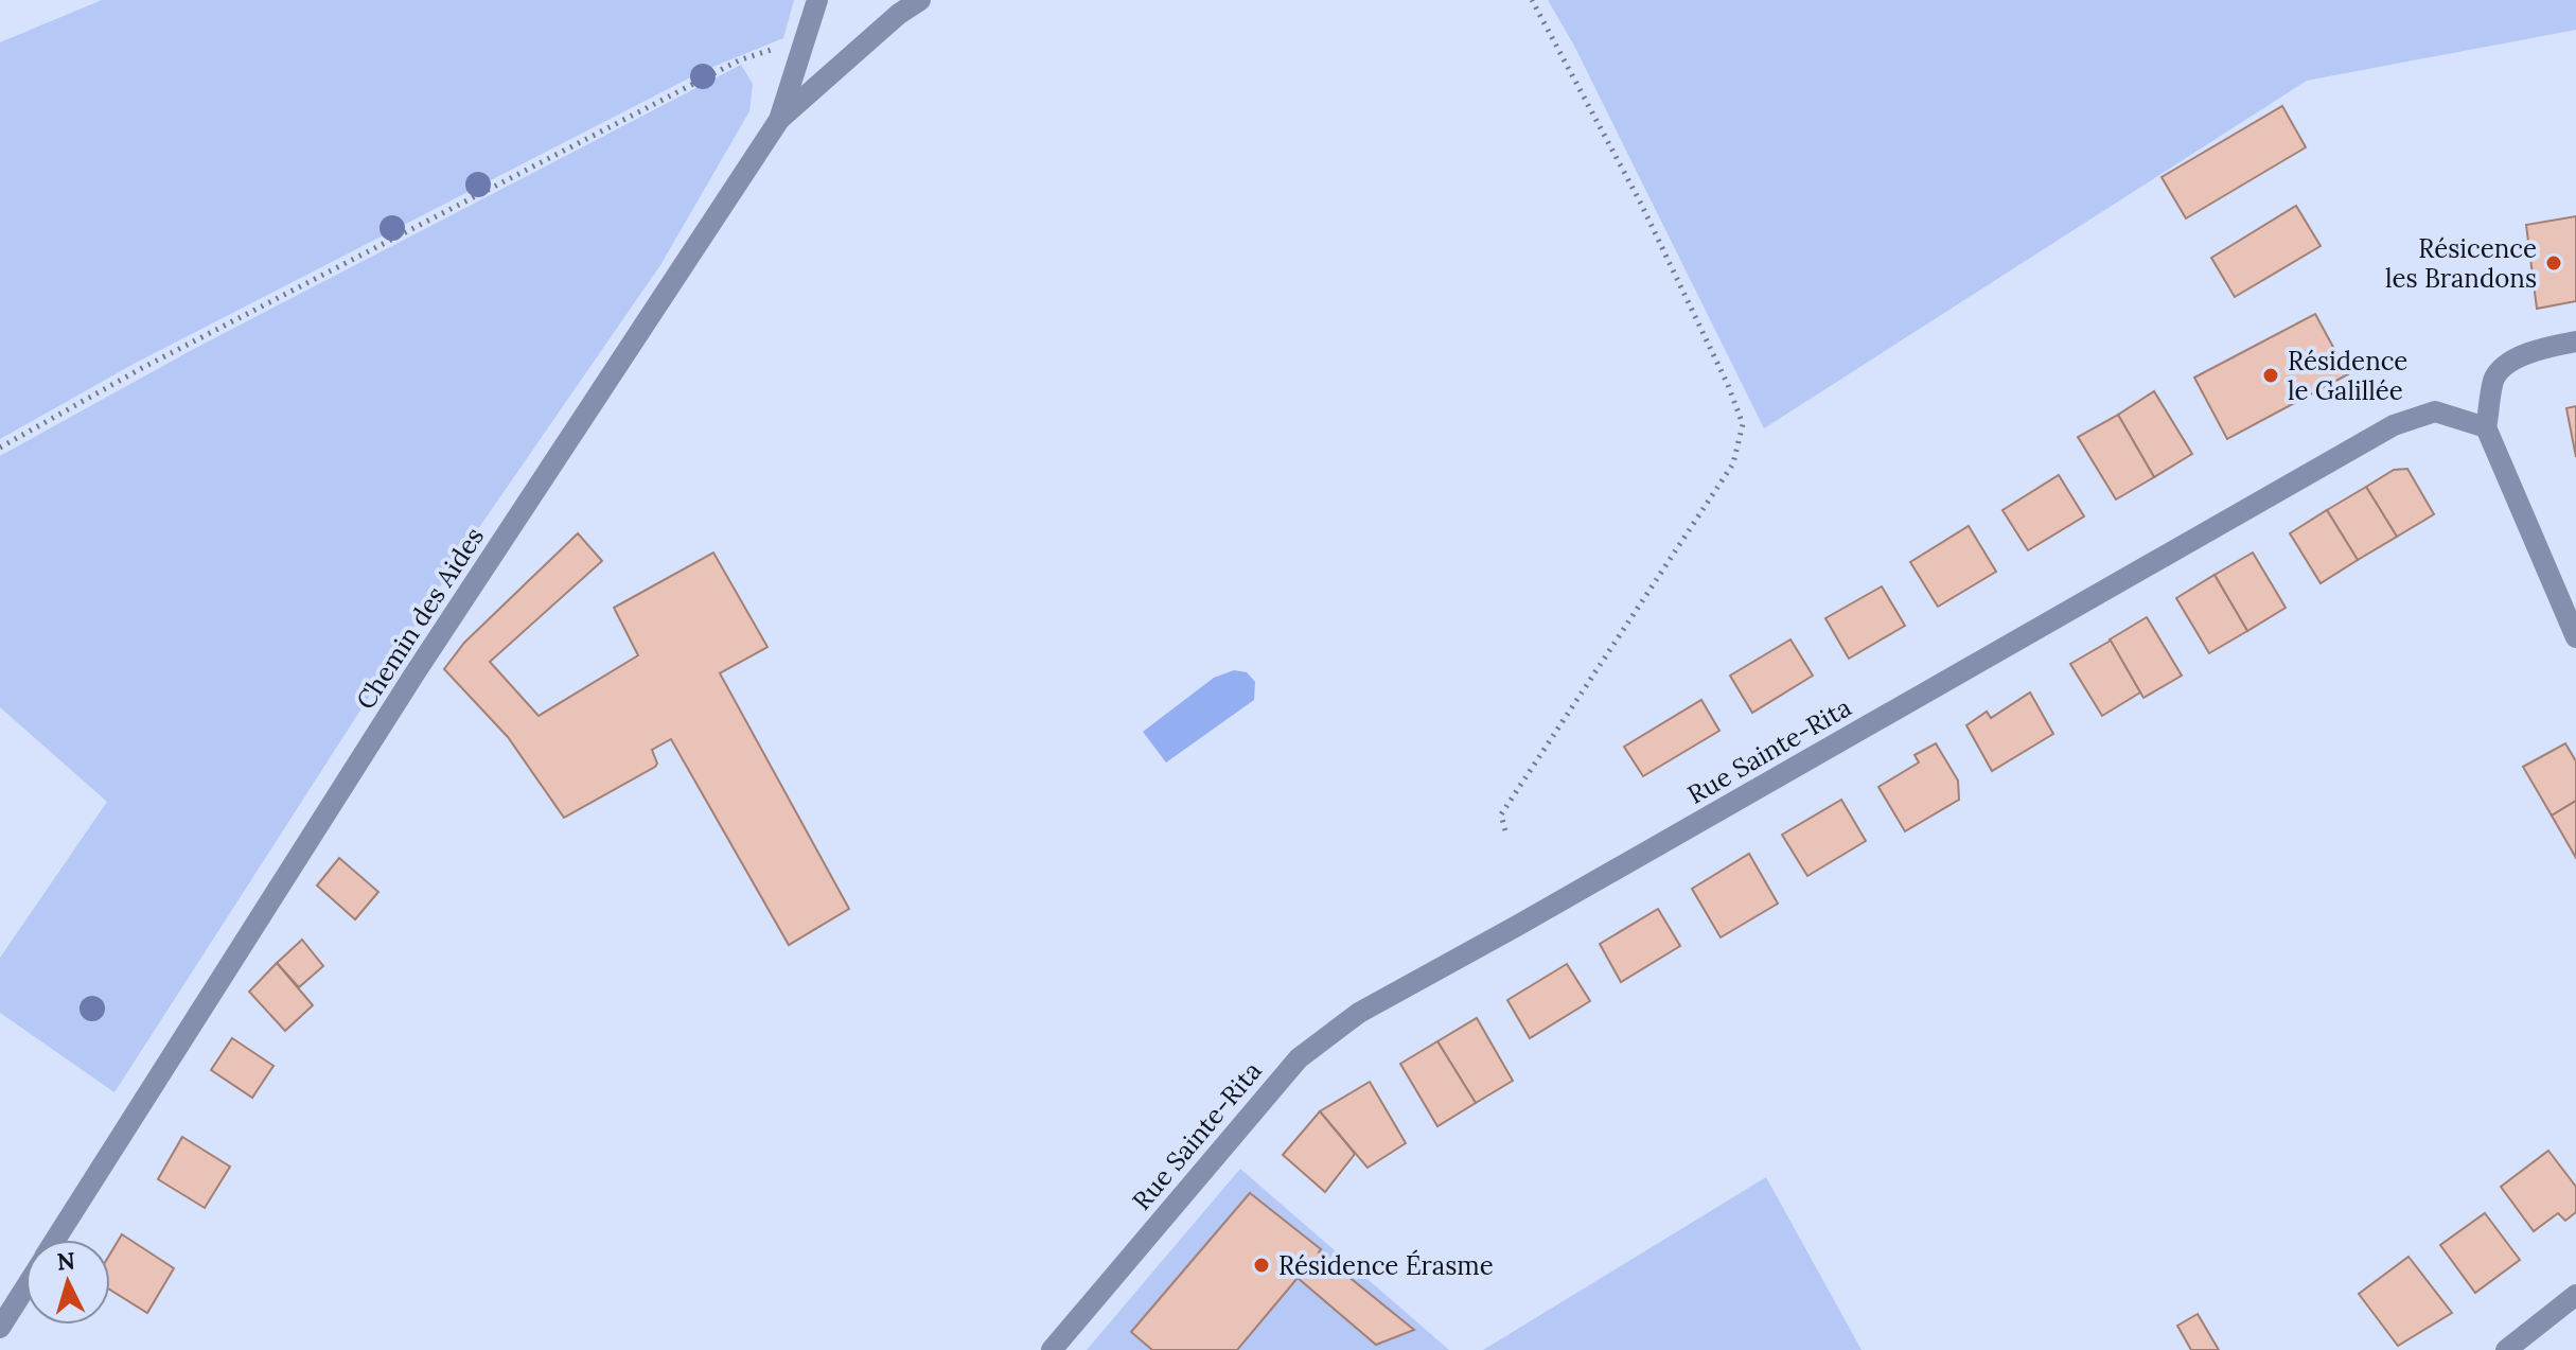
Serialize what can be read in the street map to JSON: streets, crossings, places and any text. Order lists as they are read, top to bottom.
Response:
{
  "streets": {
    "street": ["Chemin des Aides", "Rue Sainte-Rita"]
  },
  "places": ["Résicence les Brandons", "Résidence le Galillée", "Résidence Érasme"],
  "north": "top"
}
